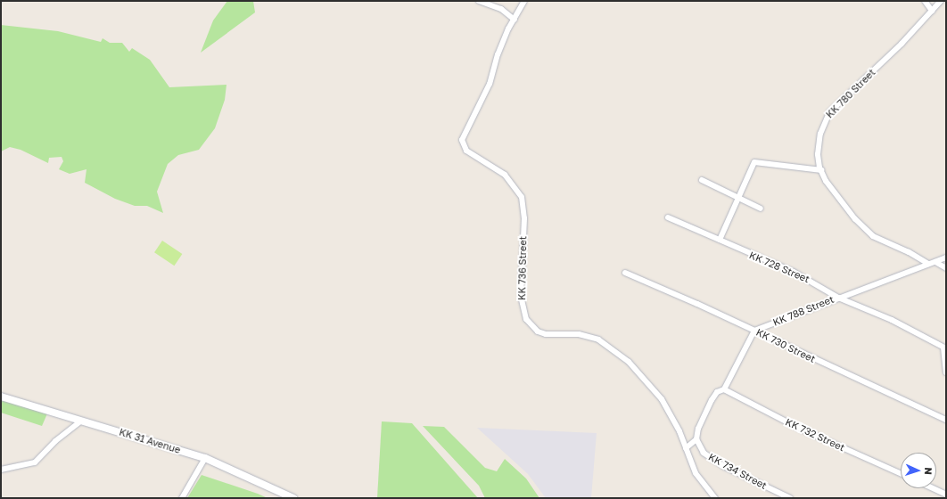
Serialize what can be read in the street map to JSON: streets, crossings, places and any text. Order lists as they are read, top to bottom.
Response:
{
  "streets": {
    "main road": ["KK 31 Avenue"],
    "street": [
      "KK 780 Street",
      "KK 728 Street",
      "KK 736 Street",
      "KK 788 Street",
      "KK 730 Street",
      "KK 732 Street",
      "KK 734 Street"
    ]
  },
  "crossings": [
    ["KK 780 Street", "KK 788 Street"],
    ["KK 728 Street", "KK 788 Street"],
    ["KK 788 Street", "KK 730 Street"]
  ],
  "north": "right"
}
